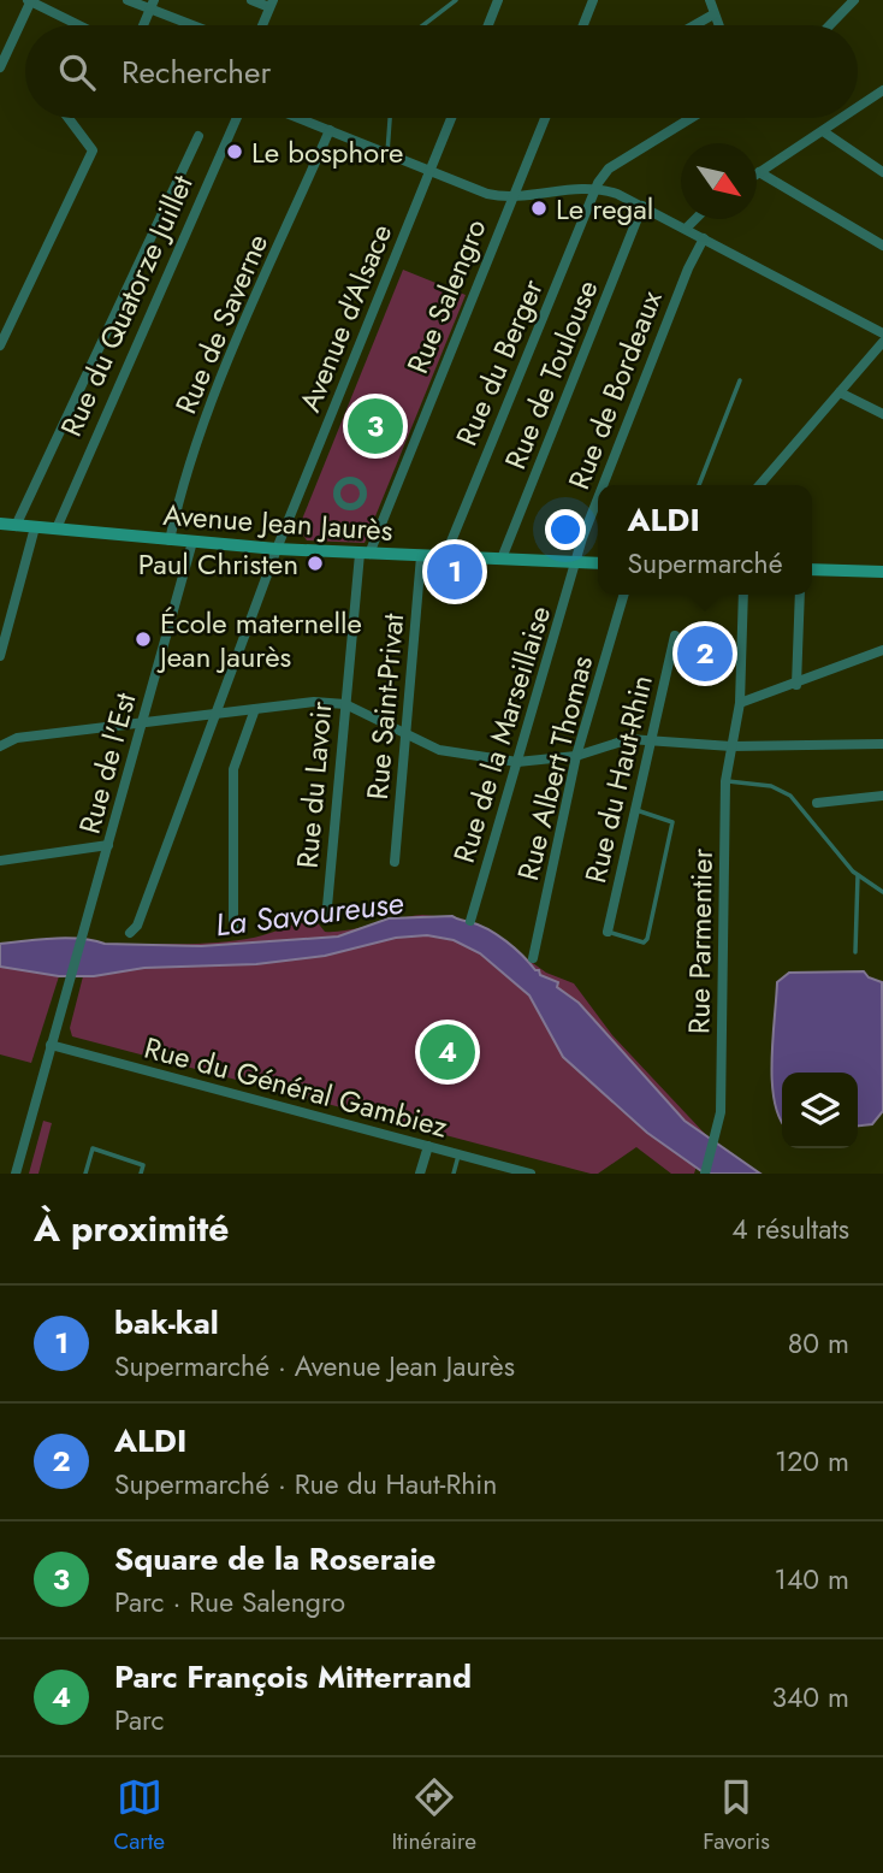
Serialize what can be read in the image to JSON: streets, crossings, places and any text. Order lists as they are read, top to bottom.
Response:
{
  "streets": {
    "main road": ["Avenue Jean Jaurès"],
    "street": [
      "Rue Salengro",
      "Rue du Quatorze Juillet",
      "Avenue d'Alsace",
      "Rue de Saverne",
      "Rue du Berger",
      "Rue de Toulouse",
      "Rue de Bordeaux",
      "Rue Saint-Privat",
      "Rue de la Marseillaise",
      "Rue de l'Est",
      "Rue Albert Thomas",
      "Rue du Haut-Rhin",
      "Rue du Lavoir",
      "Rue Parmentier",
      "Rue du Général Gambiez"
    ]
  },
  "crossings": [
    ["Rue Salengro", "Avenue Jean Jaurès"],
    ["Rue Salengro", "Rue du Lavoir"],
    ["Rue du Quatorze Juillet", "Avenue Jean Jaurès"],
    ["Avenue d'Alsace", "Avenue Jean Jaurès"],
    ["Rue de Saverne", "Avenue Jean Jaurès"],
    ["Rue du Berger", "Avenue Jean Jaurès"],
    ["Rue de Toulouse", "Avenue Jean Jaurès"],
    ["Rue de Bordeaux", "Avenue Jean Jaurès"],
    ["Rue de Bordeaux", "Rue de la Marseillaise"],
    ["Avenue Jean Jaurès", "Rue Saint-Privat"],
    ["Avenue Jean Jaurès", "Rue de la Marseillaise"],
    ["Avenue Jean Jaurès", "Rue de l'Est"],
    ["Avenue Jean Jaurès", "Rue du Lavoir"],
    ["Rue de l'Est", "Rue du Général Gambiez"]
  ],
  "water": ["La Savoureuse"],
  "places": [
    "Le bosphore",
    "Le regal",
    "Paul Christen",
    "École maternelle Jean Jaurès"
  ],
  "north": "bottom right",
  "page": {
    "search": "Rechercher",
    "pins": [
      "3",
      "1",
      "2",
      "4"
    ],
    "popup": ["ALDI", "Supermarché"],
    "heading": ["À proximité", "4 résultats"],
    "list": [
      {
        "mark": "1",
        "name": "bak-kal",
        "note": "Supermarché · Avenue Jean Jaurès",
        "value": "80 m"
      },
      {
        "mark": "2",
        "name": "ALDI",
        "note": "Supermarché · Rue du Haut-Rhin",
        "value": "120 m"
      },
      {
        "mark": "3",
        "name": "Square de la Roseraie",
        "note": "Parc · Rue Salengro",
        "value": "140 m"
      },
      {
        "mark": "4",
        "name": "Parc François Mitterrand",
        "note": "Parc",
        "value": "340 m"
      }
    ],
    "nav": ["Carte", "Itinéraire", "Favoris"]
  }
}
